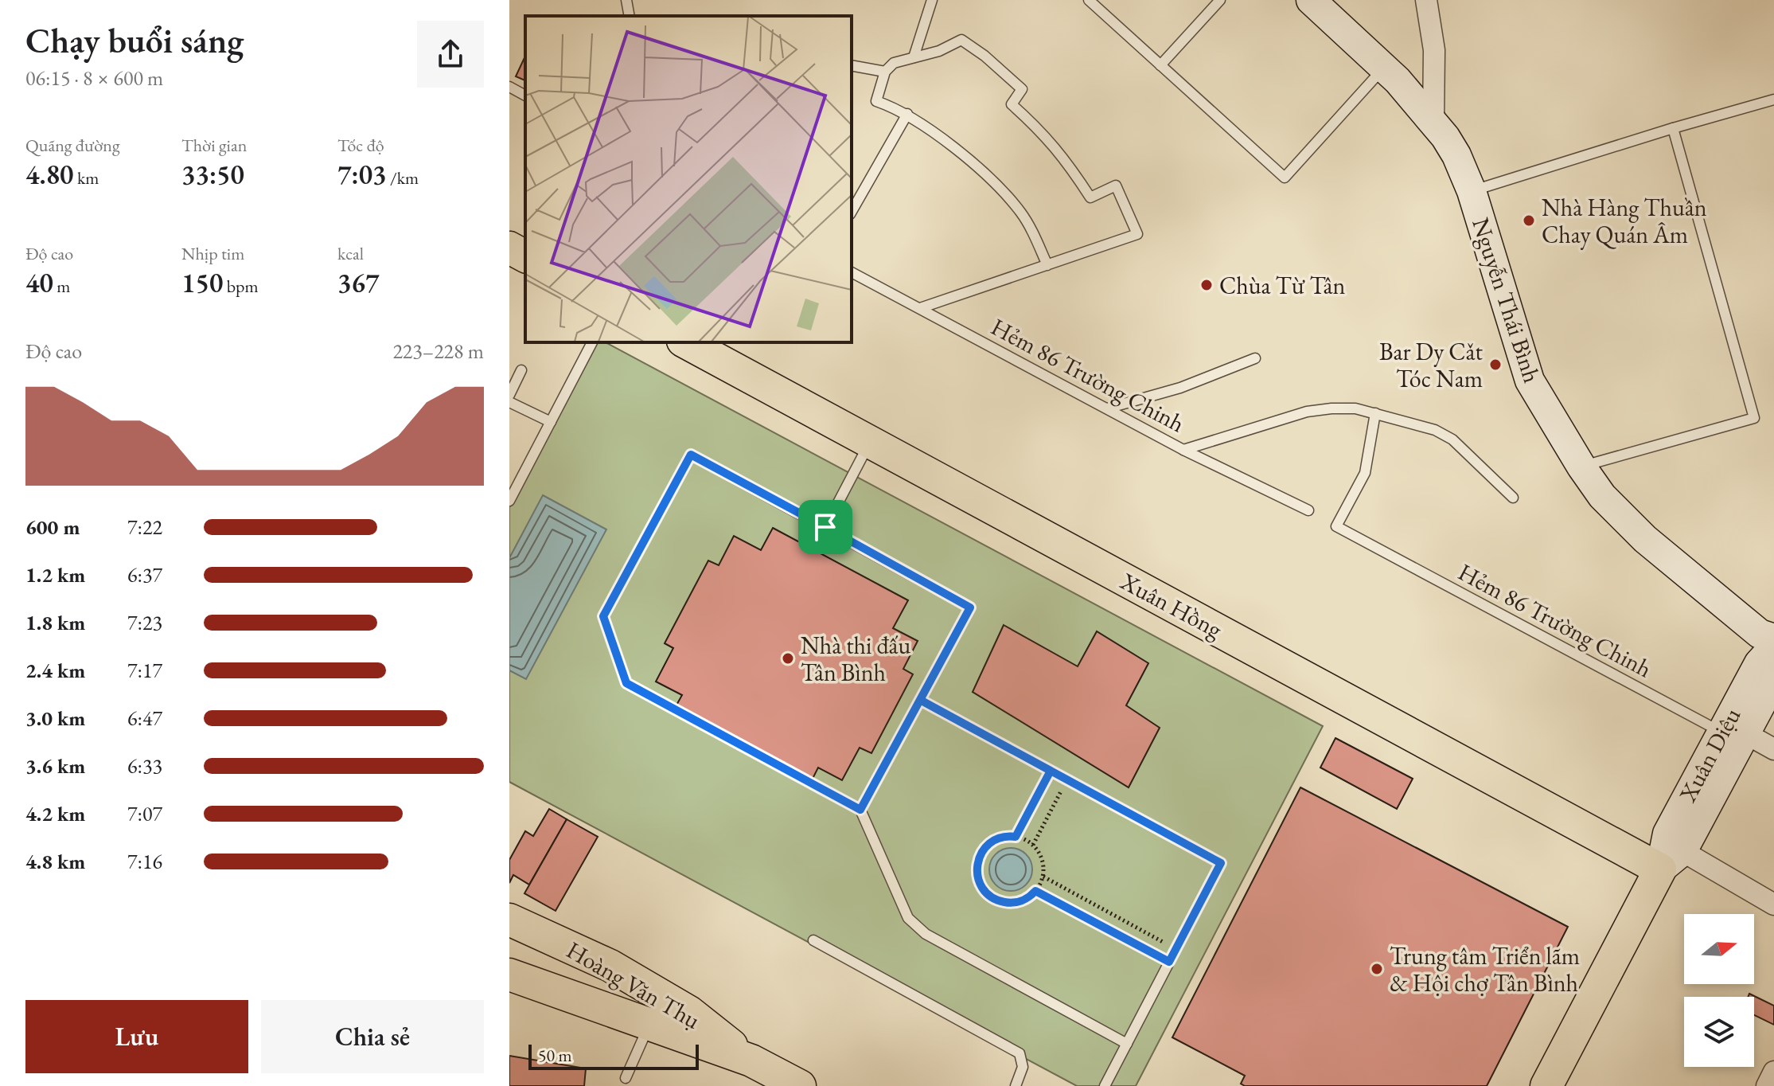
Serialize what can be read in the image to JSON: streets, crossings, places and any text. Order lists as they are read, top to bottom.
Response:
{
  "streets": {
    "main road": ["Xuân Hồng", "Xuân Diệu", "Hoàng Văn Thụ"],
    "street": ["Nguyễn Thái Bình"],
    "lane": ["Hẻm 86 Trường Chinh"]
  },
  "crossings": [
    ["Hẻm 86 Trường Chinh", "Xuân Diệu"],
    ["Xuân Hồng", "Xuân Diệu"]
  ],
  "places": [
    "Nhà Hàng Thuần Chay Quán Âm",
    "Chùa Từ Tân",
    "Bar Dy Cǎt Tóc Nam",
    "Nhà thi đấu Tân Bình",
    "Trung tâm Triển lãm & Hội chợ Tân Bình"
  ],
  "scale_bar": "50 m",
  "north": "right",
  "page": {
    "heading": ["Chạy buổi sáng", "06:15 · 8 × 600 m"],
    "stats": [
      ["Quãng đường", "4.80 km"],
      ["Thời gian", "33:50"],
      ["Tốc độ", "7:03 /km"],
      ["Độ cao", "40 m"],
      ["Nhịp tim", "150 bpm"],
      ["kcal", "367"]
    ],
    "chart": ["Độ cao", "223–228 m"],
    "list": [
      {
        "name": "600 m",
        "note": "7:22"
      },
      {
        "name": "1.2 km",
        "note": "6:37"
      },
      {
        "name": "1.8 km",
        "note": "7:23"
      },
      {
        "name": "2.4 km",
        "note": "7:17"
      },
      {
        "name": "3.0 km",
        "note": "6:47"
      },
      {
        "name": "3.6 km",
        "note": "6:33"
      },
      {
        "name": "4.2 km",
        "note": "7:07"
      },
      {
        "name": "4.8 km",
        "note": "7:16"
      }
    ],
    "buttons": ["Lưu", "Chia sẻ"],
    "scale": "50 m"
  }
}
